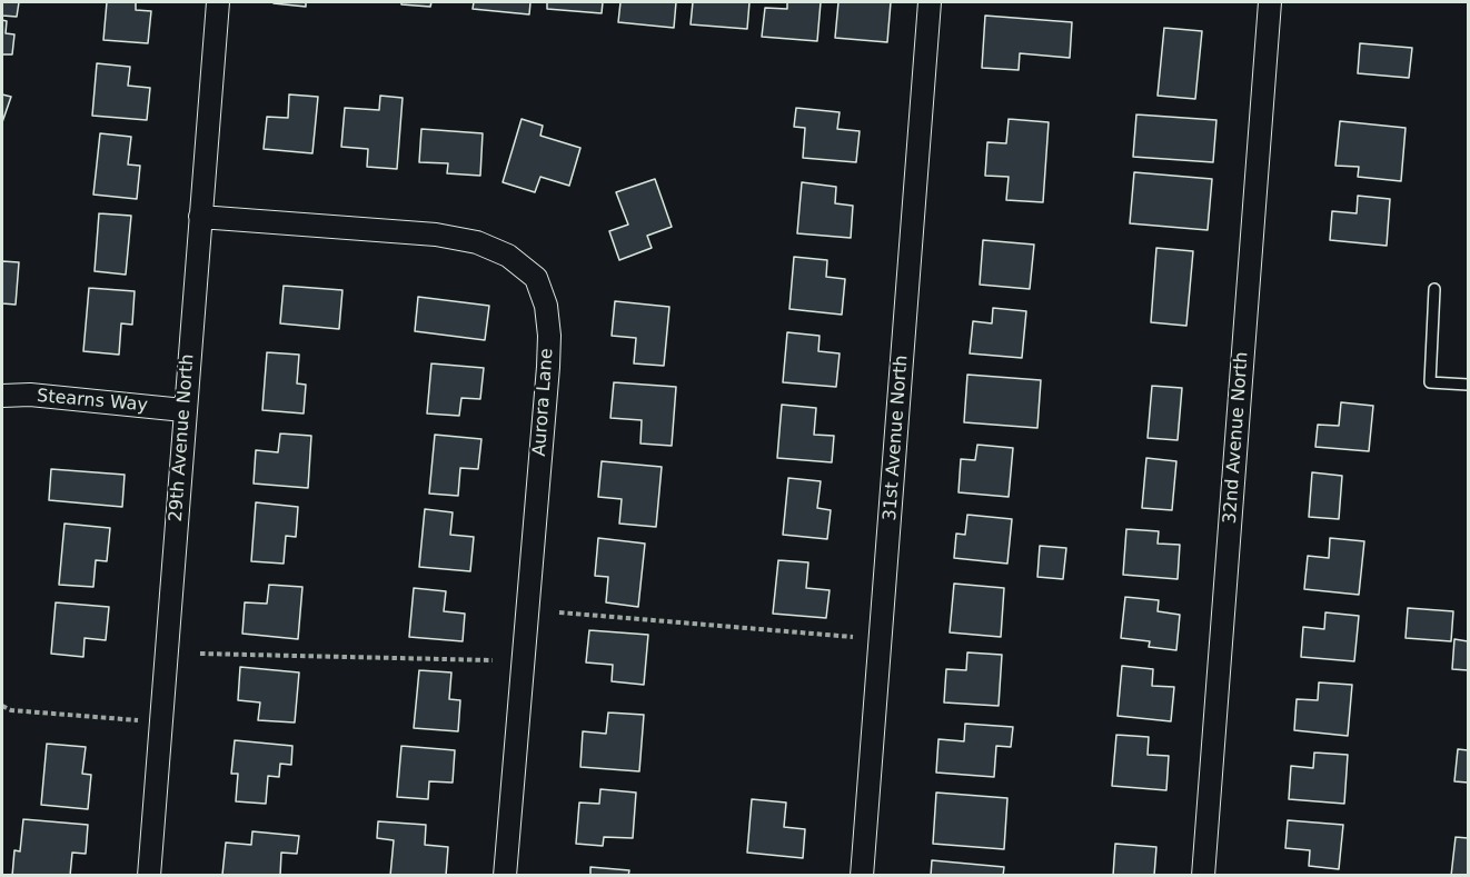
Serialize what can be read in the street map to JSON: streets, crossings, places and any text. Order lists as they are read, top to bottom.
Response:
{
  "streets": {
    "street": [
      "Stearns Way",
      "Aurora Lane",
      "29th Avenue North",
      "31st Avenue North",
      "32nd Avenue North"
    ]
  },
  "crossings": [
    ["Stearns Way", "29th Avenue North"],
    ["Aurora Lane", "29th Avenue North"]
  ]
}
